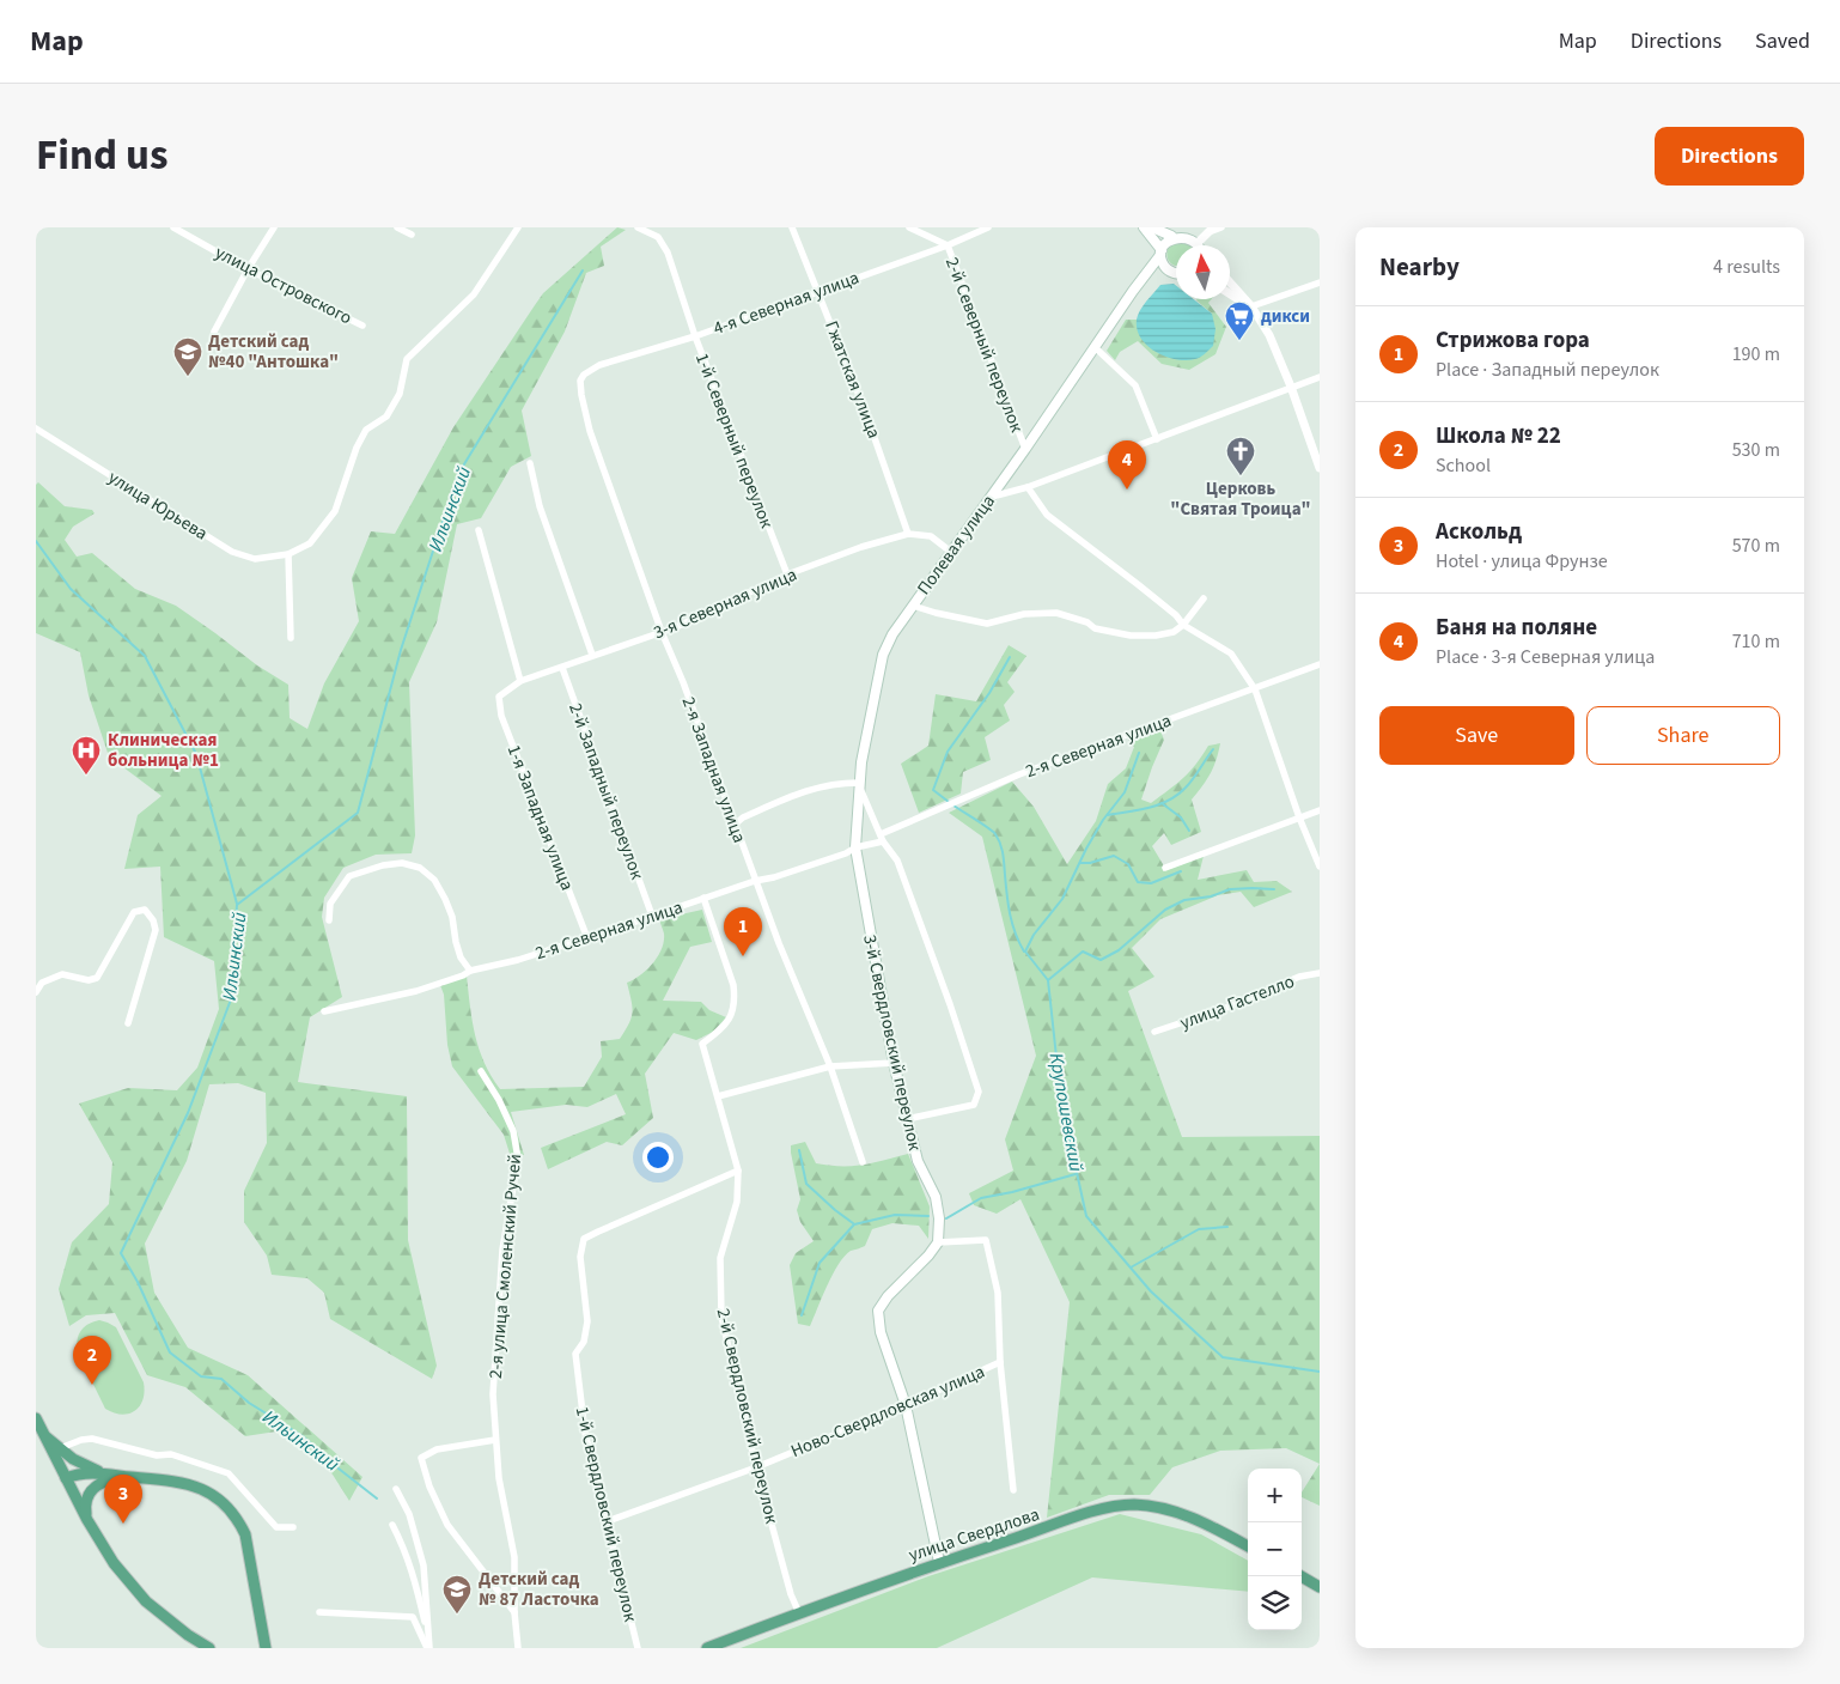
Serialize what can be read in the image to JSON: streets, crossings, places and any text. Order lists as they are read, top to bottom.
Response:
{
  "streets": {
    "main road": ["Полевая улица", "3-й Свердловский переулок", "улица Свердлова"],
    "street": [
      "улица Островского",
      "4-я Северная улица",
      "2-й Северный переулок",
      "Гжатская улица",
      "1-й Северный переулок",
      "улица Юрьева",
      "3-я Северная улица",
      "2-я Северная улица",
      "2-я Западная улица",
      "2-й Западный переулок",
      "1-я Западная улица",
      "улица Гастелло",
      "2-я улица Смоленский Ручей",
      "Ново-Свердловская улица",
      "2-й Свердловский переулок",
      "1-й Свердловский переулок"
    ]
  },
  "crossings": [
    ["4-я Северная улица", "2-й Северный переулок"],
    ["4-я Северная улица", "Гжатская улица"],
    ["4-я Северная улица", "1-й Северный переулок"],
    ["4-я Северная улица", "2-я Западная улица"],
    ["2-й Северный переулок", "Полевая улица"],
    ["Гжатская улица", "3-я Северная улица"],
    ["1-й Северный переулок", "3-я Северная улица"],
    ["Полевая улица", "2-я Северная улица"],
    ["Полевая улица", "3-й Свердловский переулок"],
    ["3-я Северная улица", "2-я Западная улица"],
    ["3-я Северная улица", "2-й Западный переулок"],
    ["3-я Северная улица", "1-я Западная улица"],
    ["2-я Северная улица", "2-я Западная улица"],
    ["2-я Северная улица", "2-й Западный переулок"],
    ["2-я Северная улица", "1-я Западная улица"],
    ["2-я Северная улица", "3-й Свердловский переулок"],
    ["2-я Северная улица", "2-й Свердловский переулок"],
    ["Ново-Свердловская улица", "2-й Свердловский переулок"],
    ["Ново-Свердловская улица", "1-й Свердловский переулок"],
    ["2-й Свердловский переулок", "1-й Свердловский переулок"],
    ["2-й Свердловский переулок", "улица Свердлова"]
  ],
  "water": ["Ильинский", "Крупошевский"],
  "places": {
    "supermarket": ["дикси"],
    "school or university": ["Детский сад №40 \"Антошка\"", "Детский сад № 87 Ласточка"],
    "church": ["Церковь \"Святая Троица\""],
    "hospital": ["Клиническая больница №1"]
  },
  "north": "top",
  "page": {
    "header": "Map",
    "nav": ["Map", "Directions", "Saved"],
    "title": "Find us",
    "buttons": [
      "Directions",
      ["Save", "Share"]
    ],
    "heading": ["Nearby", "4 results"],
    "list": [
      {
        "mark": "1",
        "name": "Стрижова гора",
        "note": "Place · Западный переулок",
        "value": "190 m"
      },
      {
        "mark": "2",
        "name": "Школа № 22",
        "note": "School",
        "value": "530 m"
      },
      {
        "mark": "3",
        "name": "Аскольд",
        "note": "Hotel · улица Фрунзе",
        "value": "570 m"
      },
      {
        "mark": "4",
        "name": "Баня на поляне",
        "note": "Place · 3-я Северная улица",
        "value": "710 m"
      }
    ],
    "pins": [
      "4",
      "1",
      "2",
      "3"
    ],
    "map_buttons": ["+", "−"]
  }
}
